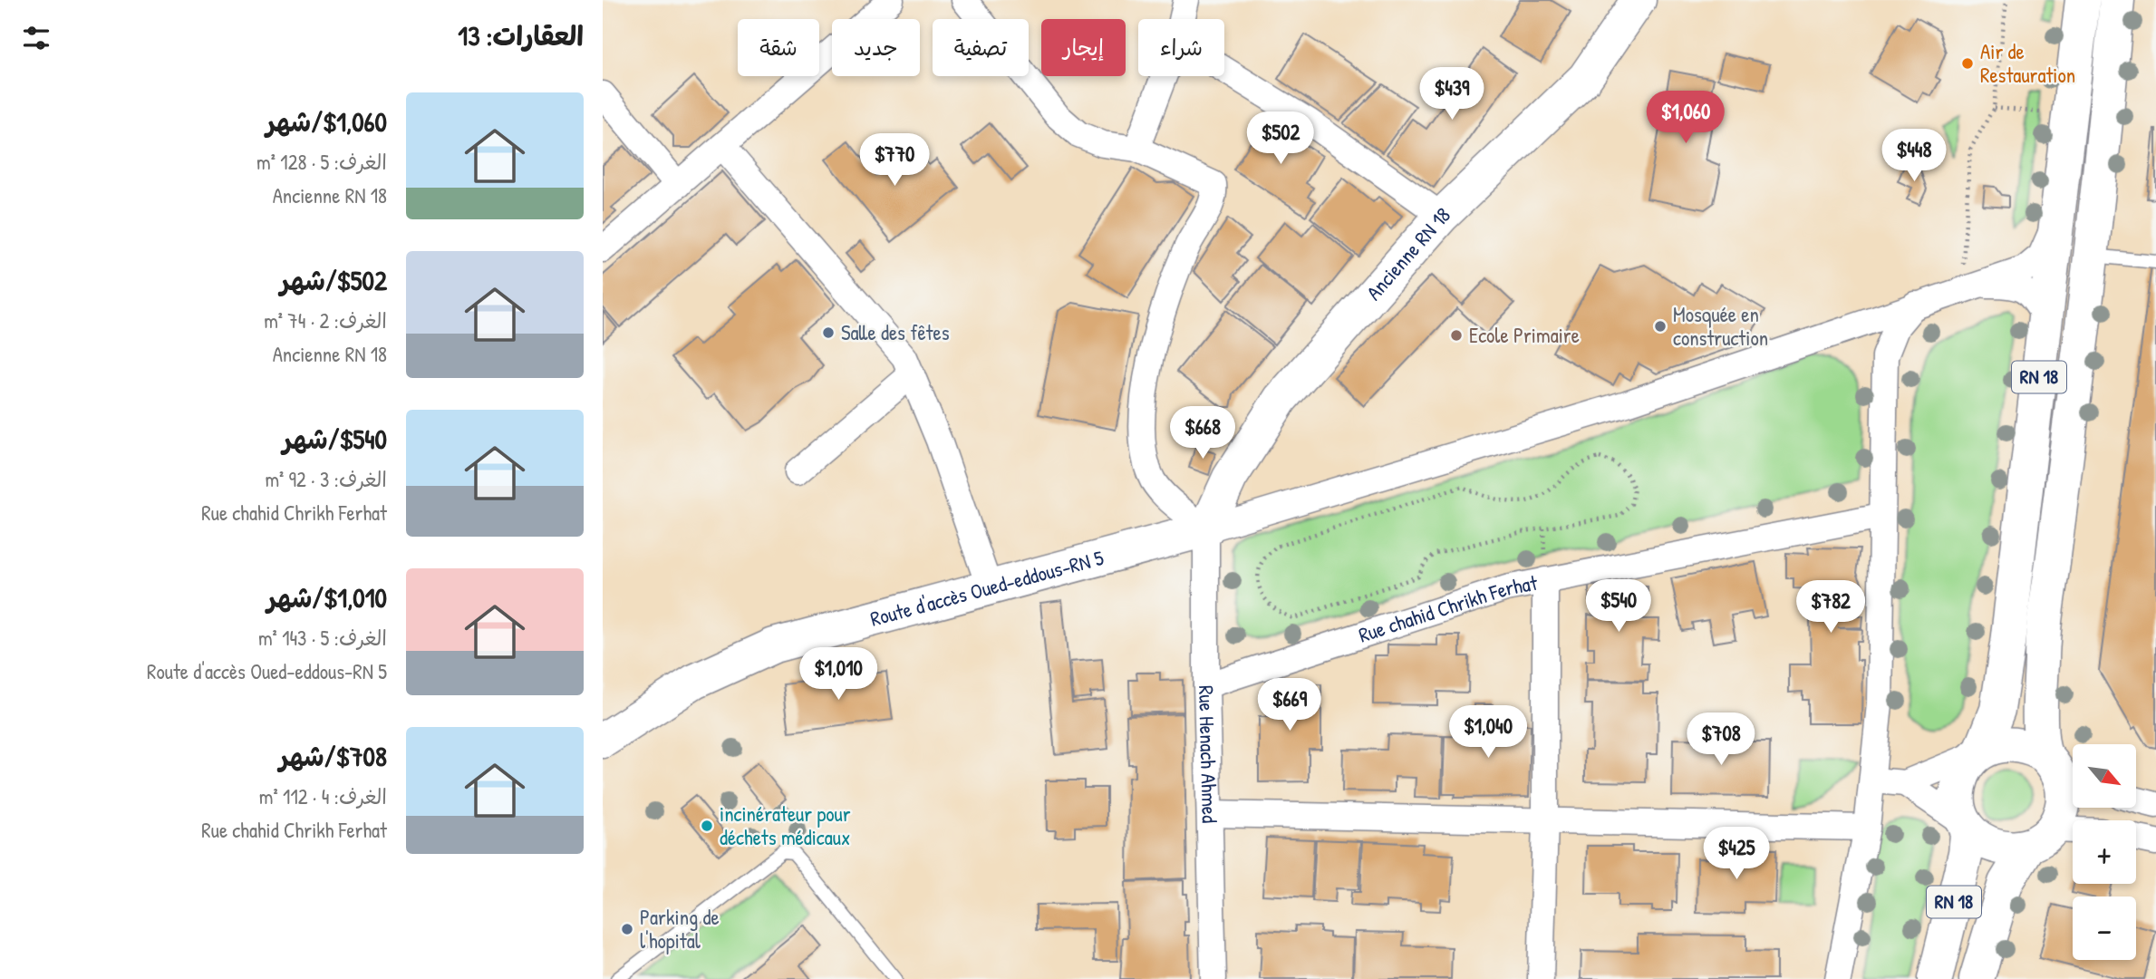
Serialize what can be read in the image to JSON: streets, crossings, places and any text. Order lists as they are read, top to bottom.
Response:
{
  "streets": {
    "main road": ["Ancienne RN 18", "RN 18", "Route d'accès Oued-eddous-RN 5"],
    "street": ["Rue chahid Chrikh Ferhat", "Rue Henach Ahmed"]
  },
  "crossings": [
    ["Ancienne RN 18", "Route d'accès Oued-eddous-RN 5"],
    ["Ancienne RN 18", "Rue Henach Ahmed"],
    ["Route d'accès Oued-eddous-RN 5", "Rue Henach Ahmed"],
    ["Rue chahid Chrikh Ferhat", "Rue Henach Ahmed"]
  ],
  "places": [
    "Air de Restauration",
    "Mosquée en construction",
    "Salle des fêtes",
    "Ecole Primaire",
    "incinérateur pour déchets médicaux",
    "Parking de l'hopital"
  ],
  "north": "bottom right",
  "page": {
    "heading": "العقارات: 13",
    "chip": [
      "شراء",
      "إيجار",
      "تصفية",
      "جديد",
      "شقة"
    ],
    "price": [
      "$439",
      "$1,060",
      "$502",
      "$448",
      "$770",
      "$668",
      "$540",
      "$782",
      "$1,010",
      "$669",
      "$1,040",
      "$708",
      "$425"
    ],
    "list": [
      {
        "name": "$1,060/شهر",
        "note": "الغرف: 5 · 128 m² · Ancienne RN 18"
      },
      {
        "name": "$502/شهر",
        "note": "الغرف: 2 · 74 m² · Ancienne RN 18"
      },
      {
        "name": "$540/شهر",
        "note": "الغرف: 3 · 92 m² · Rue chahid Chrikh Ferhat"
      },
      {
        "name": "$1,010/شهر",
        "note": "الغرف: 5 · 143 m² · Route d'accès Oued-eddous-RN 5"
      },
      {
        "name": "$708/شهر",
        "note": "الغرف: 4 · 112 m² · Rue chahid Chrikh Ferhat"
      }
    ],
    "map_buttons": ["+", "−"]
  }
}
